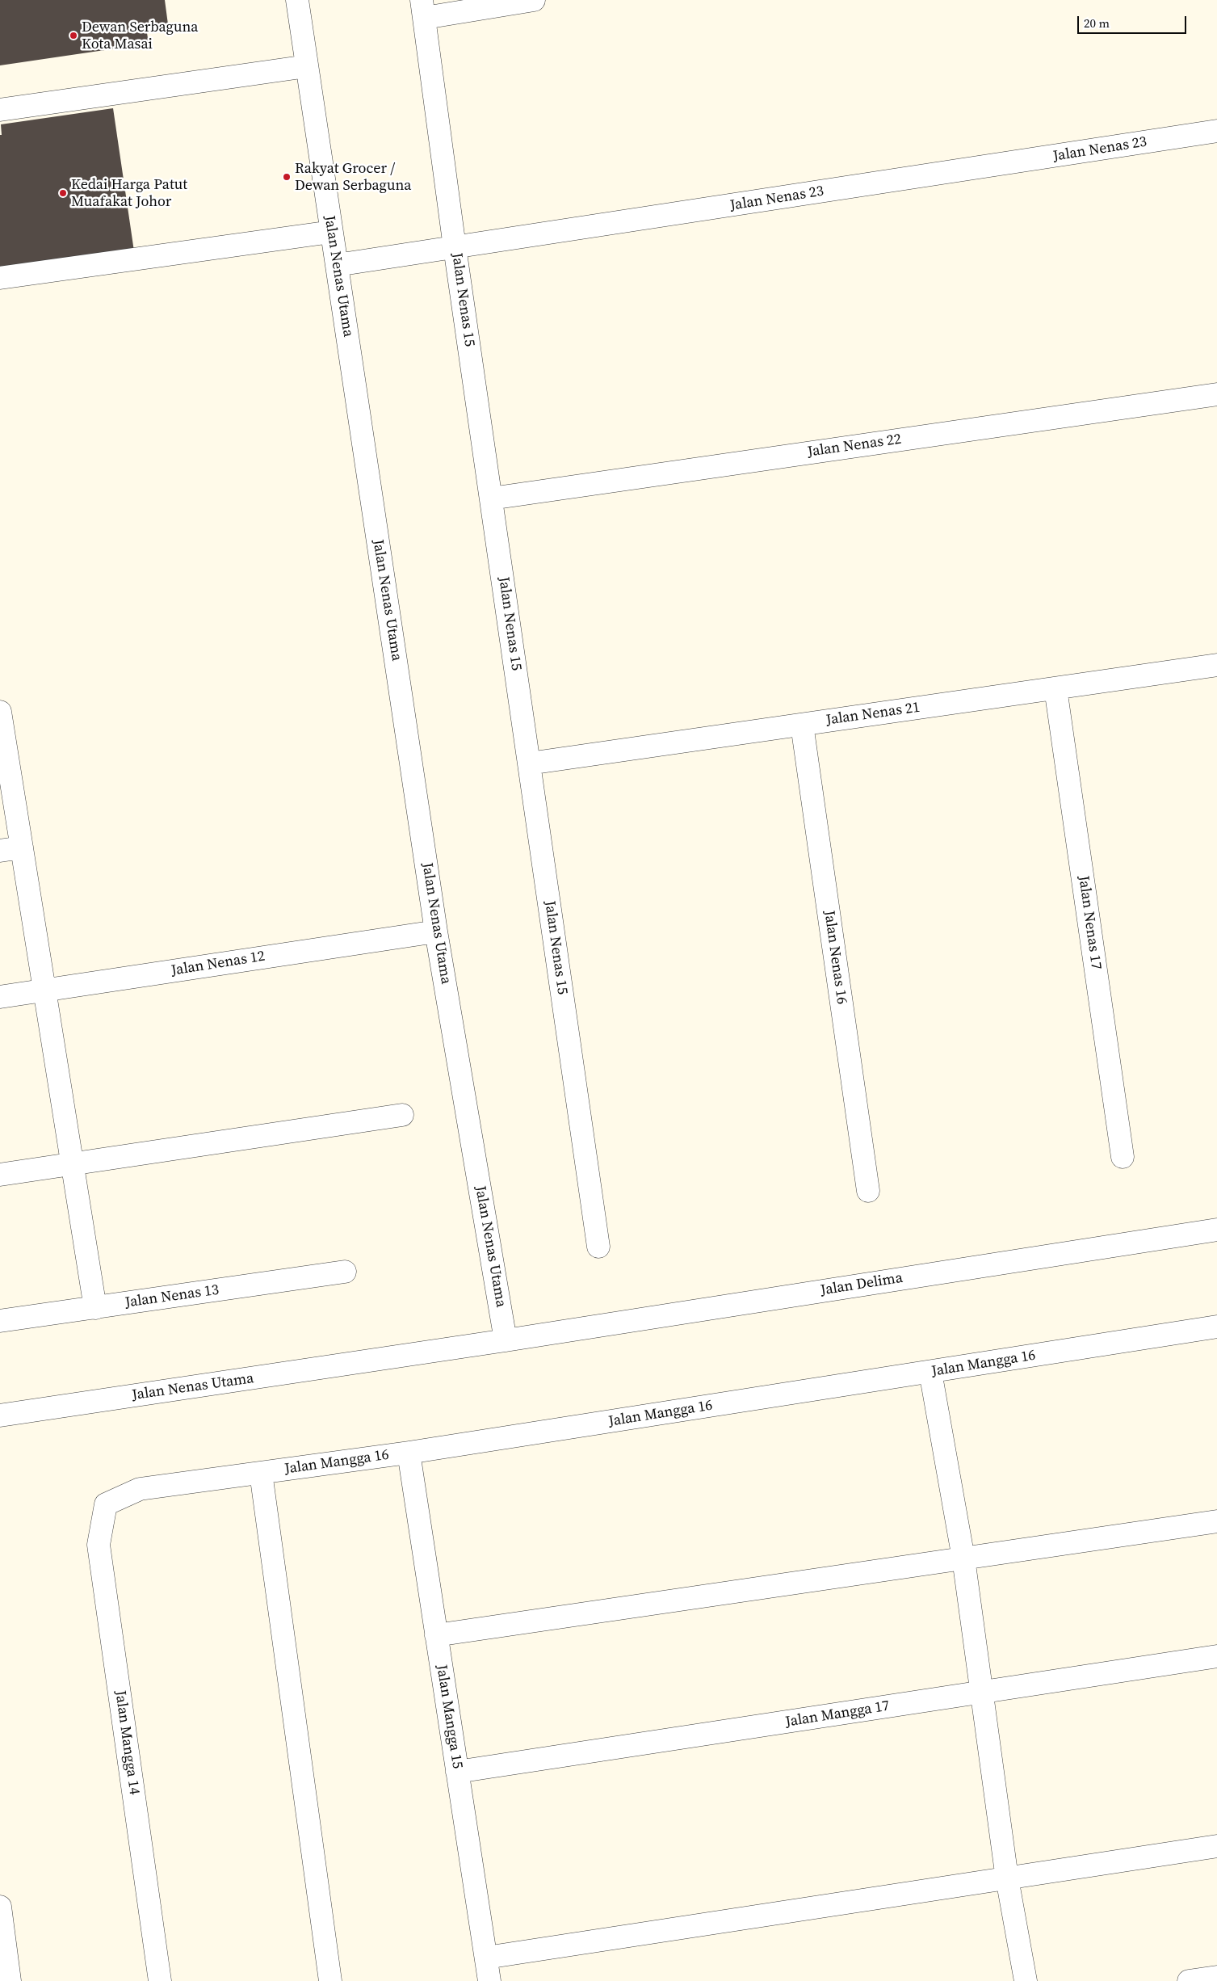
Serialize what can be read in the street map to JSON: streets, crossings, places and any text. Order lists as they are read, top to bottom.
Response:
{
  "streets": {
    "street": [
      "Jalan Nenas 23",
      "Jalan Nenas Utama",
      "Jalan Nenas 15",
      "Jalan Nenas 22",
      "Jalan Nenas 21",
      "Jalan Nenas 17",
      "Jalan Nenas 16",
      "Jalan Nenas 12",
      "Jalan Delima",
      "Jalan Nenas 13",
      "Jalan Mangga 16",
      "Jalan Mangga 17",
      "Jalan Mangga 15",
      "Jalan Mangga 14"
    ]
  },
  "crossings": [
    ["Jalan Nenas 23", "Jalan Nenas Utama"],
    ["Jalan Nenas 23", "Jalan Nenas 15"],
    ["Jalan Nenas Utama", "Jalan Nenas 12"],
    ["Jalan Nenas Utama", "Jalan Delima"],
    ["Jalan Nenas 15", "Jalan Nenas 22"],
    ["Jalan Nenas 15", "Jalan Nenas 21"],
    ["Jalan Nenas 21", "Jalan Nenas 17"],
    ["Jalan Nenas 21", "Jalan Nenas 16"],
    ["Jalan Mangga 16", "Jalan Mangga 15"],
    ["Jalan Mangga 16", "Jalan Mangga 14"],
    ["Jalan Mangga 17", "Jalan Mangga 15"]
  ],
  "places": ["Dewan Serbaguna Kota Masai", "Rakyat Grocer / Dewan Serbaguna", "Kedai Harga Patut Muafakat Johor"],
  "scale_bar": "20 m"
}
